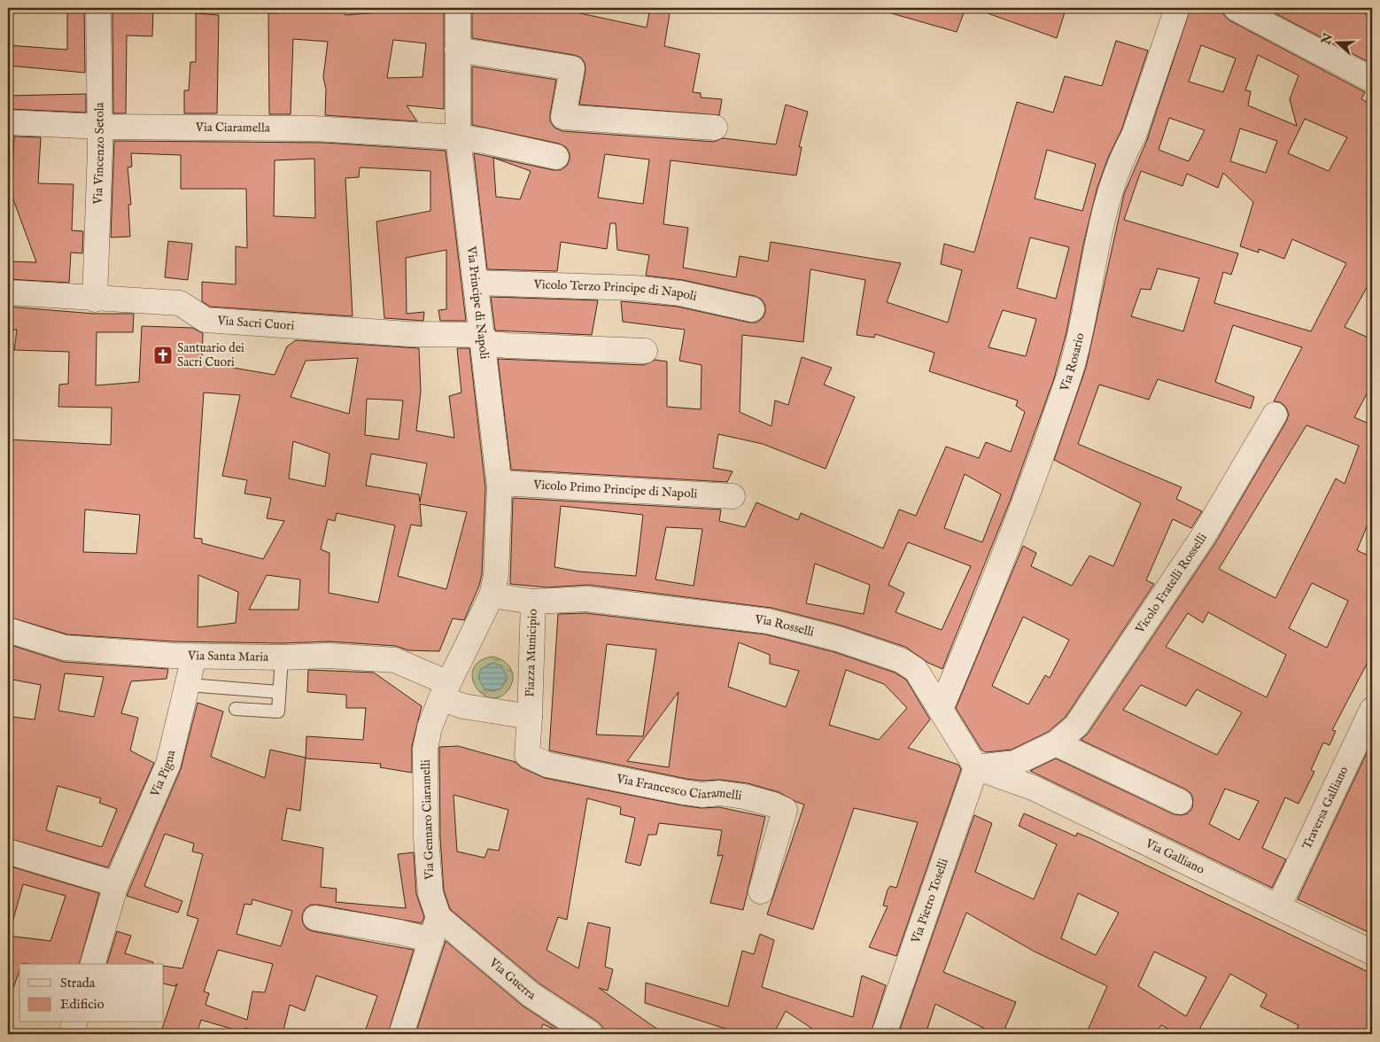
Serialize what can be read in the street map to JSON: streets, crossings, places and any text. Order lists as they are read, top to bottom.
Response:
{
  "streets": {
    "street": [
      "Via Ciaramella",
      "Via Vincenzo Setola",
      "Vicolo Terzo Principe di Napoli",
      "Via Principe di Napoli",
      "Via Sacri Cuori",
      "Via Rosario",
      "Vicolo Primo Principe di Napoli",
      "Vicolo Fratelli Rosselli",
      "Via Rosselli",
      "Piazza Municipio",
      "Via Santa Maria",
      "Via Pigna",
      "Via Francesco Ciaramelli",
      "Traversa Galliano",
      "Via Gennaro Ciaramelli",
      "Via Galliano",
      "Via Pietro Toselli",
      "Via Guerra"
    ]
  },
  "crossings": [
    ["Via Ciaramella", "Via Vincenzo Setola"],
    ["Via Ciaramella", "Via Principe di Napoli"],
    ["Via Vincenzo Setola", "Via Sacri Cuori"],
    ["Vicolo Terzo Principe di Napoli", "Via Principe di Napoli"],
    ["Via Principe di Napoli", "Via Sacri Cuori"],
    ["Via Principe di Napoli", "Vicolo Primo Principe di Napoli"],
    ["Via Principe di Napoli", "Piazza Municipio"],
    ["Via Rosario", "Via Rosselli"],
    ["Vicolo Fratelli Rosselli", "Via Rosselli"],
    ["Vicolo Fratelli Rosselli", "Via Galliano"],
    ["Vicolo Fratelli Rosselli", "Via Pietro Toselli"],
    ["Via Rosselli", "Piazza Municipio"],
    ["Via Rosselli", "Via Galliano"],
    ["Via Rosselli", "Via Pietro Toselli"],
    ["Piazza Municipio", "Via Francesco Ciaramelli"],
    ["Via Santa Maria", "Via Pigna"],
    ["Via Santa Maria", "Via Gennaro Ciaramelli"],
    ["Traversa Galliano", "Via Galliano"],
    ["Via Gennaro Ciaramelli", "Via Guerra"],
    ["Via Galliano", "Via Pietro Toselli"]
  ],
  "places": {
    "church": ["Santuario dei Sacri Cuori"]
  },
  "legend": ["Strada", "Edificio"],
  "north": "left"
}
